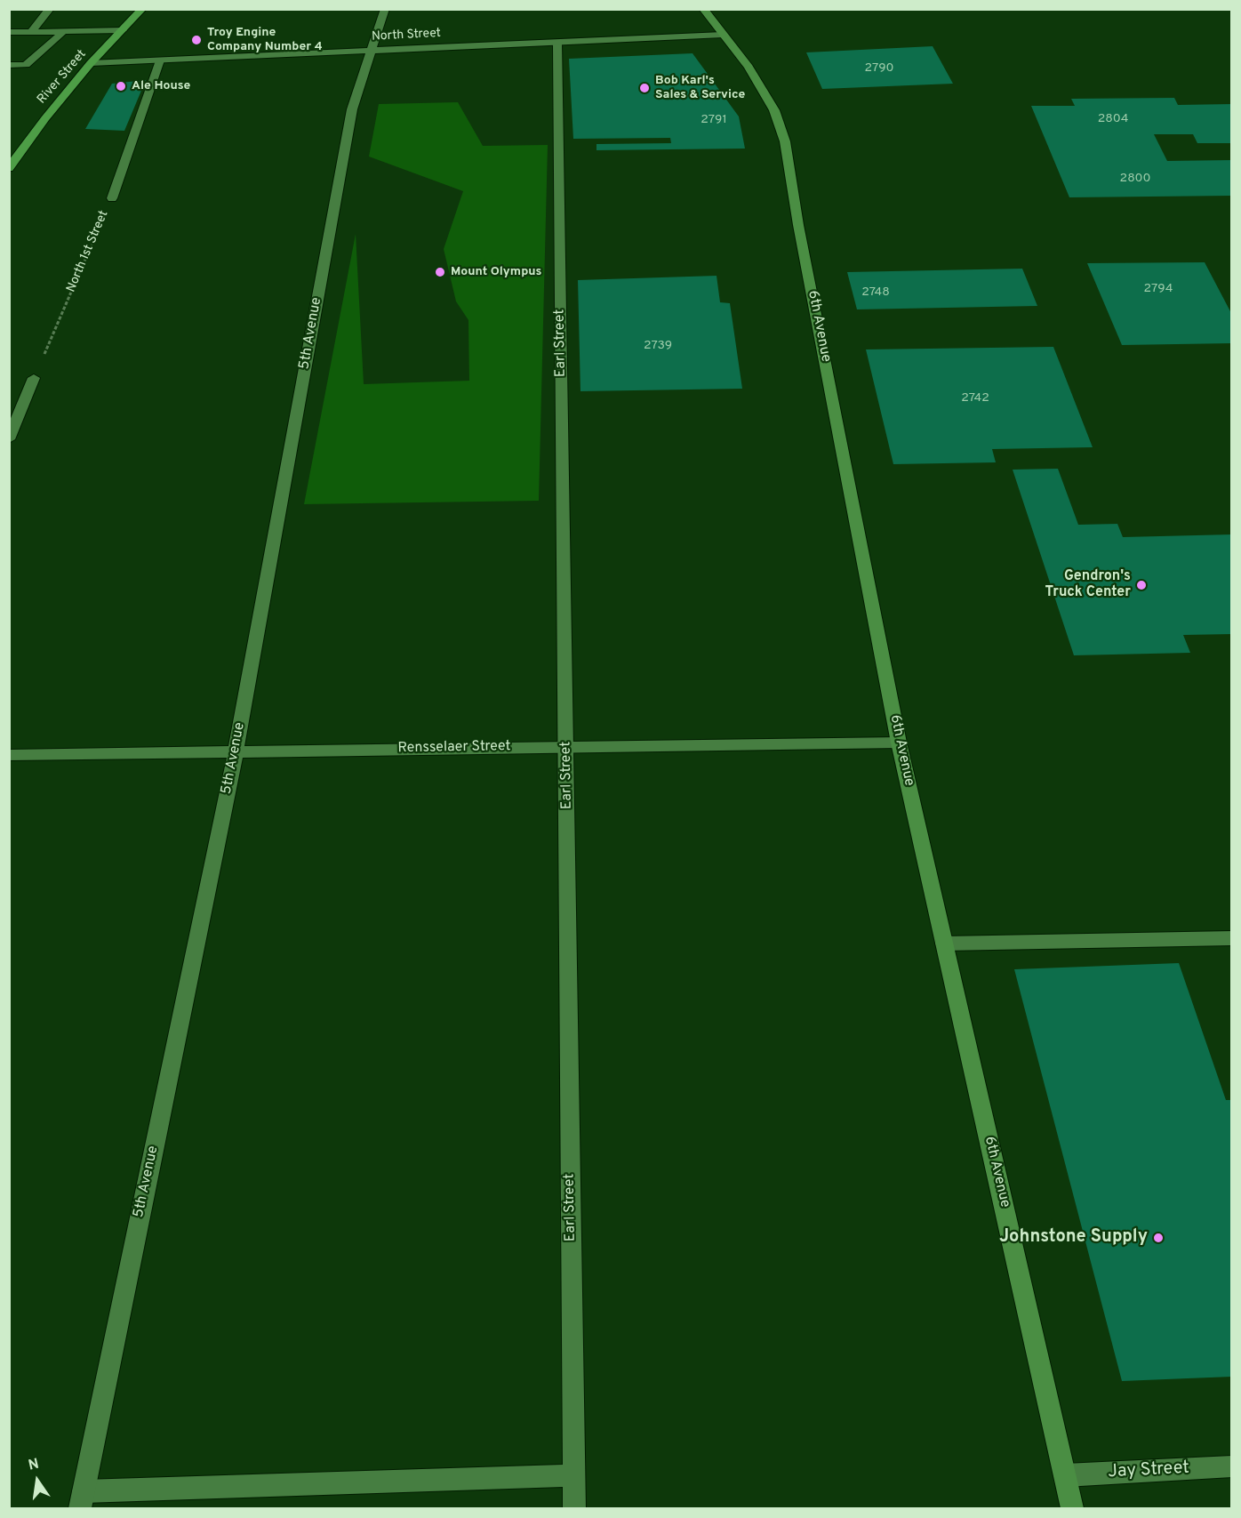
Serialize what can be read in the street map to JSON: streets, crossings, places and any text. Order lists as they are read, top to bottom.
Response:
{
  "streets": {
    "main road": ["River Street"],
    "street": [
      "North Street",
      "North 1st Street",
      "6th Avenue",
      "5th Avenue",
      "Earl Street",
      "Rensselaer Street",
      "Jay Street"
    ]
  },
  "crossings": [
    ["North Street", "River Street"],
    ["North Street", "North 1st Street"],
    ["North Street", "6th Avenue"],
    ["North Street", "5th Avenue"],
    ["North Street", "Earl Street"],
    ["6th Avenue", "Rensselaer Street"],
    ["6th Avenue", "Jay Street"],
    ["5th Avenue", "Rensselaer Street"],
    ["Earl Street", "Rensselaer Street"]
  ],
  "places": [
    "Troy Engine Company Number 4",
    "Ale House",
    "Bob Karl's Sales & Service",
    "Mount Olympus",
    "Gendron's Truck Center",
    "Johnstone Supply"
  ],
  "house_numbers": [
    "2790",
    "2804",
    "2791",
    "2800",
    "2794",
    "2748",
    "2739",
    "2742"
  ],
  "north": "top"
}
